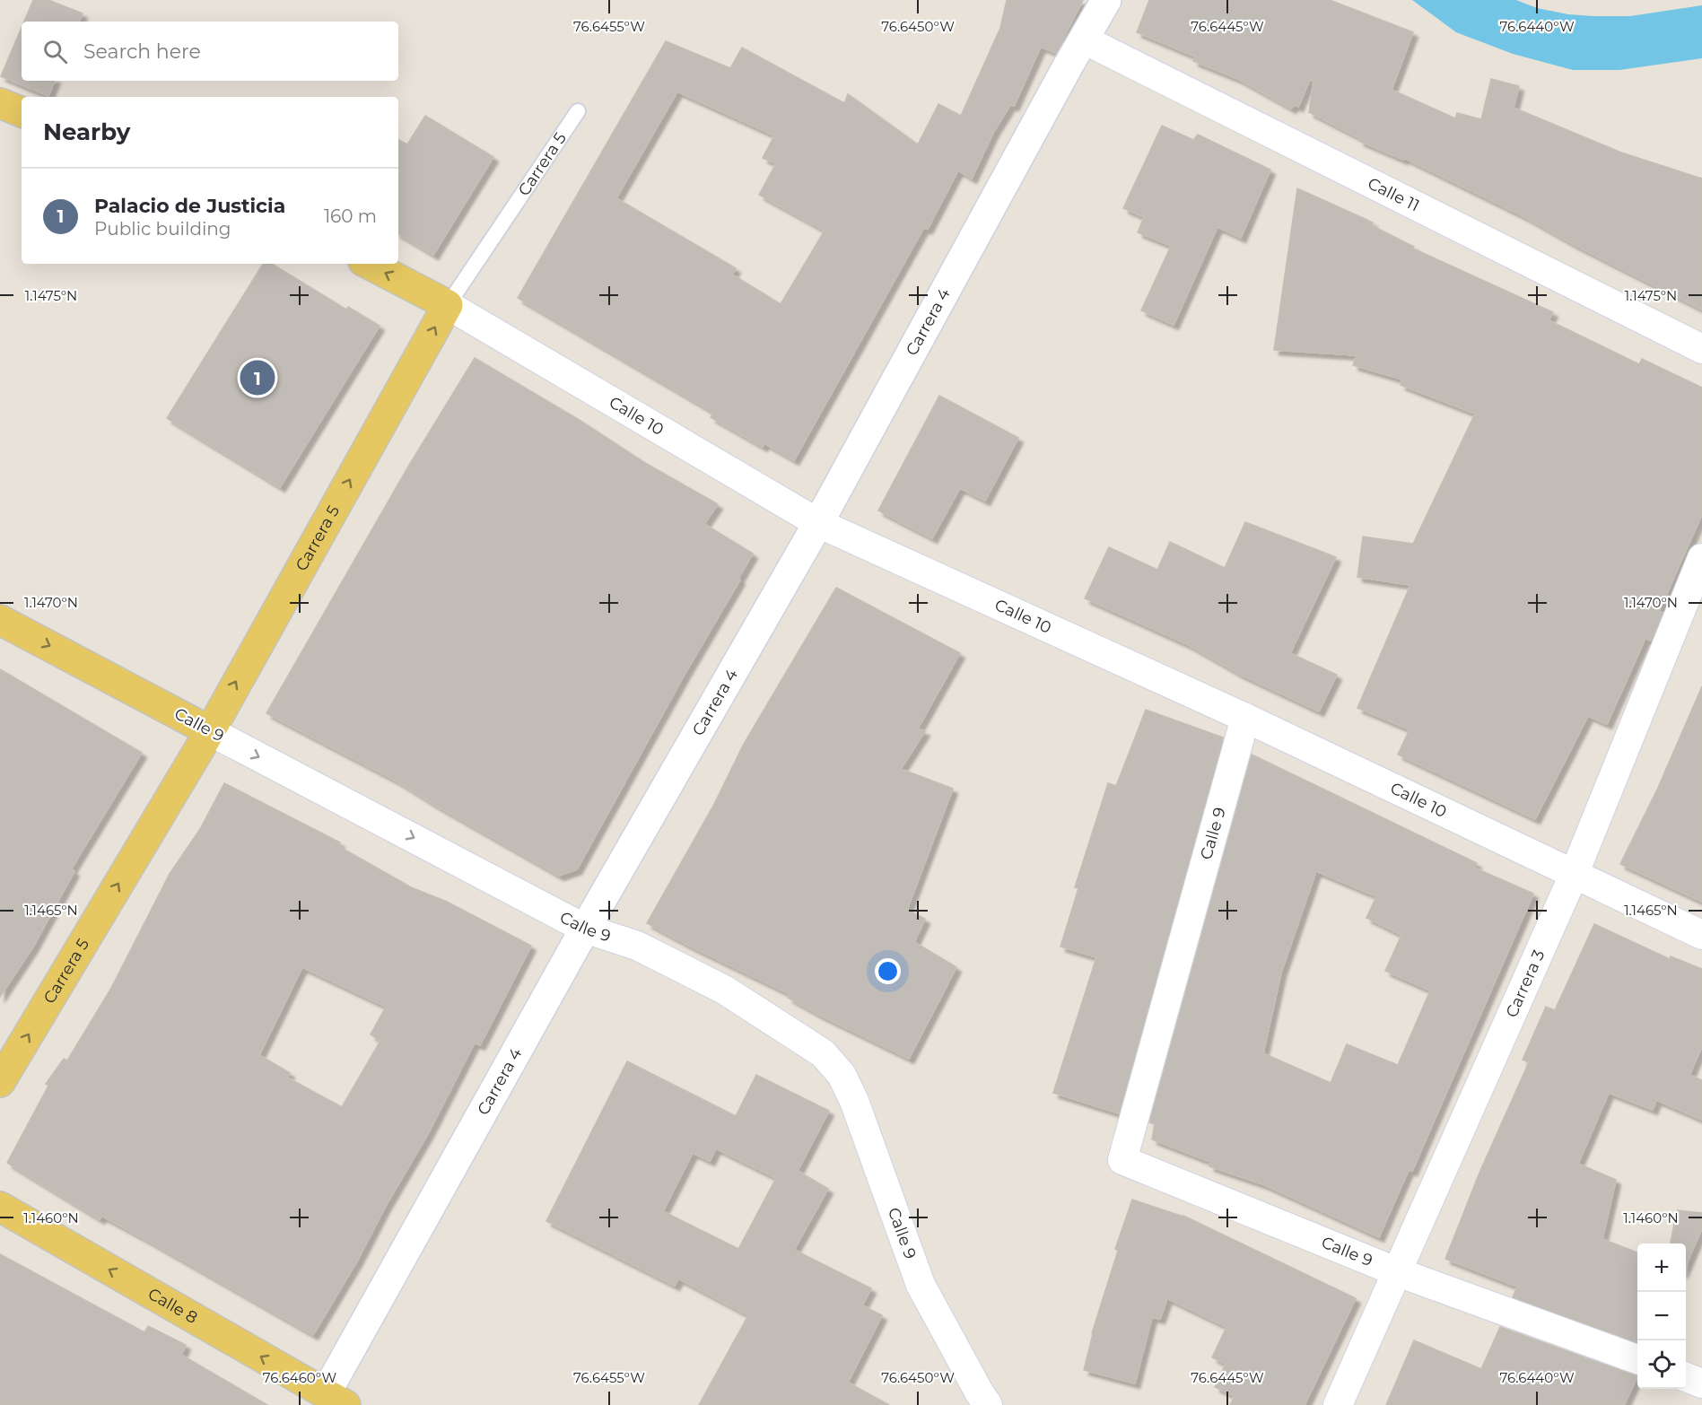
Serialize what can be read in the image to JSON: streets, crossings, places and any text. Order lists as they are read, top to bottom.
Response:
{
  "streets": {
    "main road": [
      "Carrera 5",
      "Calle 10",
      "Calle 9",
      "Calle 8"
    ],
    "street": ["Calle 11", "Carrera 4", "Carrera 3"]
  },
  "crossings": [
    ["Carrera 5", "Calle 10"],
    ["Carrera 5", "Calle 9"],
    ["Calle 11", "Carrera 4"],
    ["Carrera 4", "Calle 10"],
    ["Carrera 4", "Calle 9"],
    ["Carrera 4", "Calle 8"],
    ["Calle 10", "Calle 9"],
    ["Calle 10", "Carrera 3"],
    ["Calle 9", "Carrera 3"]
  ],
  "one_way": ["Carrera 5", "Calle 8"],
  "page": {
    "search": "Search here",
    "heading": "Nearby",
    "list": [
      {
        "mark": "1",
        "name": "Palacio de Justicia",
        "note": "Public building",
        "value": "160 m"
      }
    ],
    "pins": "1",
    "map_buttons": ["+", "−"]
  },
  "coordinates": [
    "76.6455°W",
    "76.6450°W",
    "76.6445°W",
    "76.6440°W",
    "1.1475°N",
    "1.1470°N",
    "1.1465°N",
    "1.1460°N",
    "76.6460°W"
  ]
}
